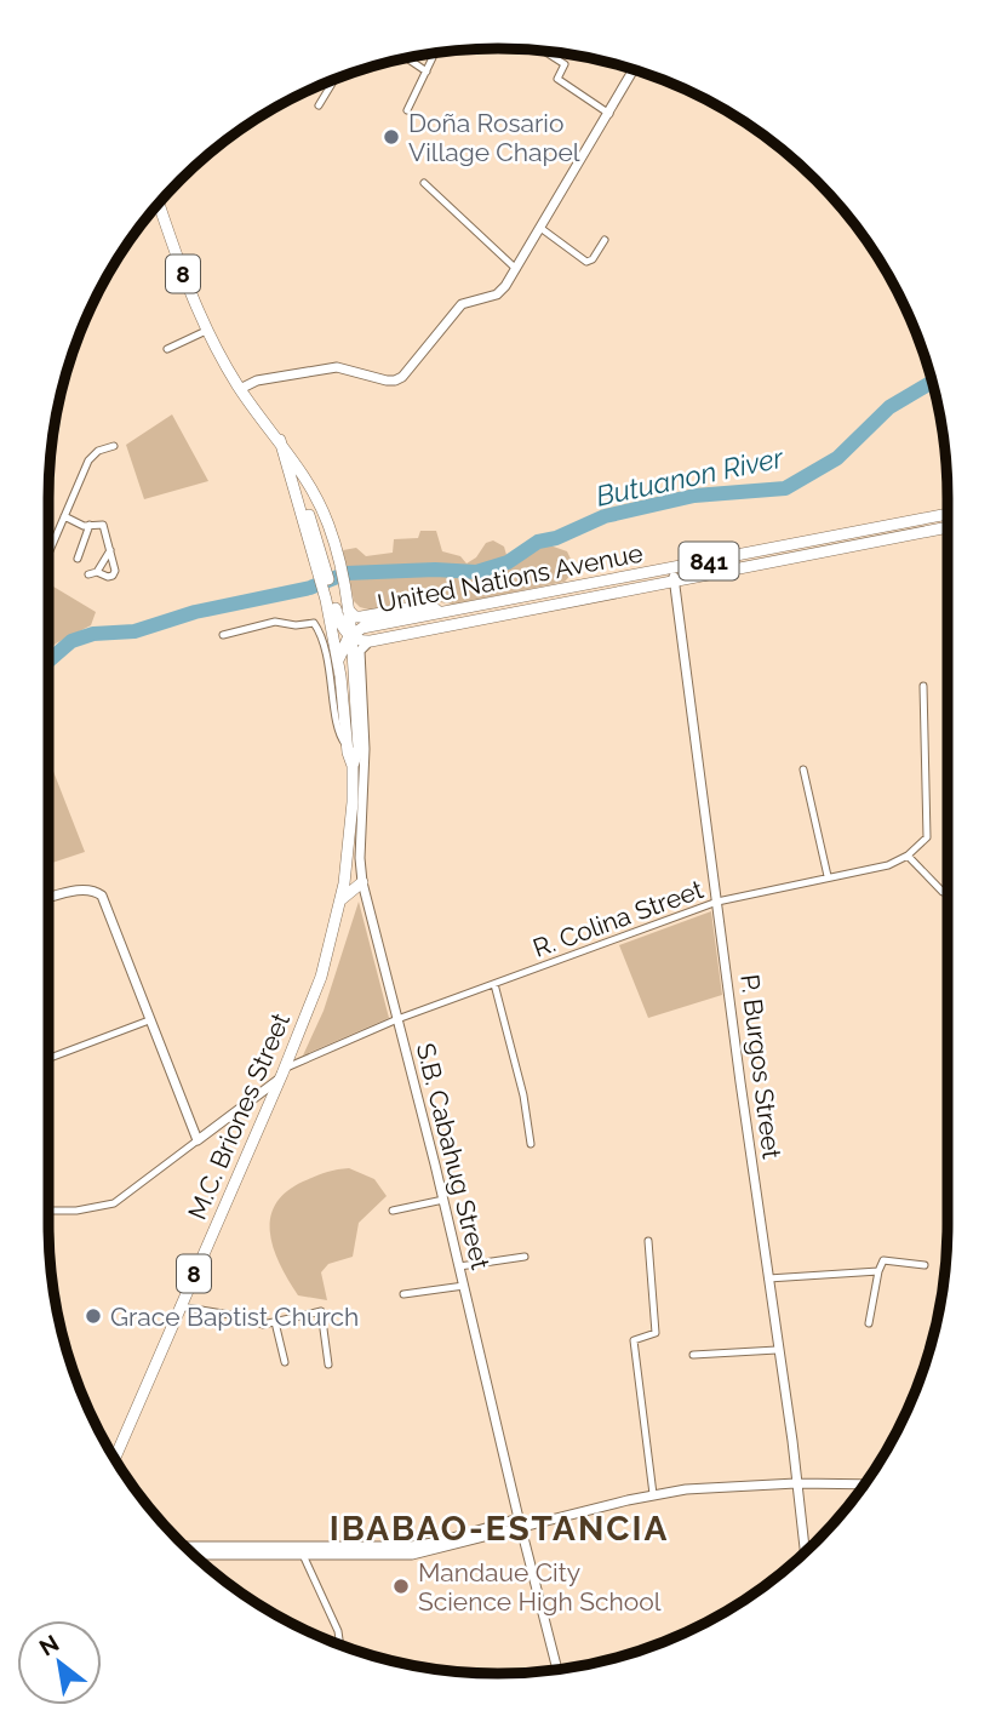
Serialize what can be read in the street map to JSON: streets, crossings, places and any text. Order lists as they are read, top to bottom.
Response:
{
  "streets": {
    "main road": [
      "8",
      "841",
      "United Nations Avenue",
      "M.C. Briones Street"
    ],
    "street": ["R. Colina Street", "P. Burgos Street", "S.B. Cabahug Street"]
  },
  "crossings": [
    ["8", "United Nations Avenue"],
    ["8", "M.C. Briones Street"],
    ["United Nations Avenue", "P. Burgos Street"],
    ["United Nations Avenue", "M.C. Briones Street"],
    ["United Nations Avenue", "S.B. Cabahug Street"],
    ["R. Colina Street", "P. Burgos Street"],
    ["R. Colina Street", "M.C. Briones Street"],
    ["R. Colina Street", "S.B. Cabahug Street"]
  ],
  "districts": ["IBABAO-ESTANCIA"],
  "water": ["Butuanon River"],
  "places": ["Doña Rosario Village Chapel", "Grace Baptist Church", "Mandaue City Science High School"],
  "north": "top left"
}
